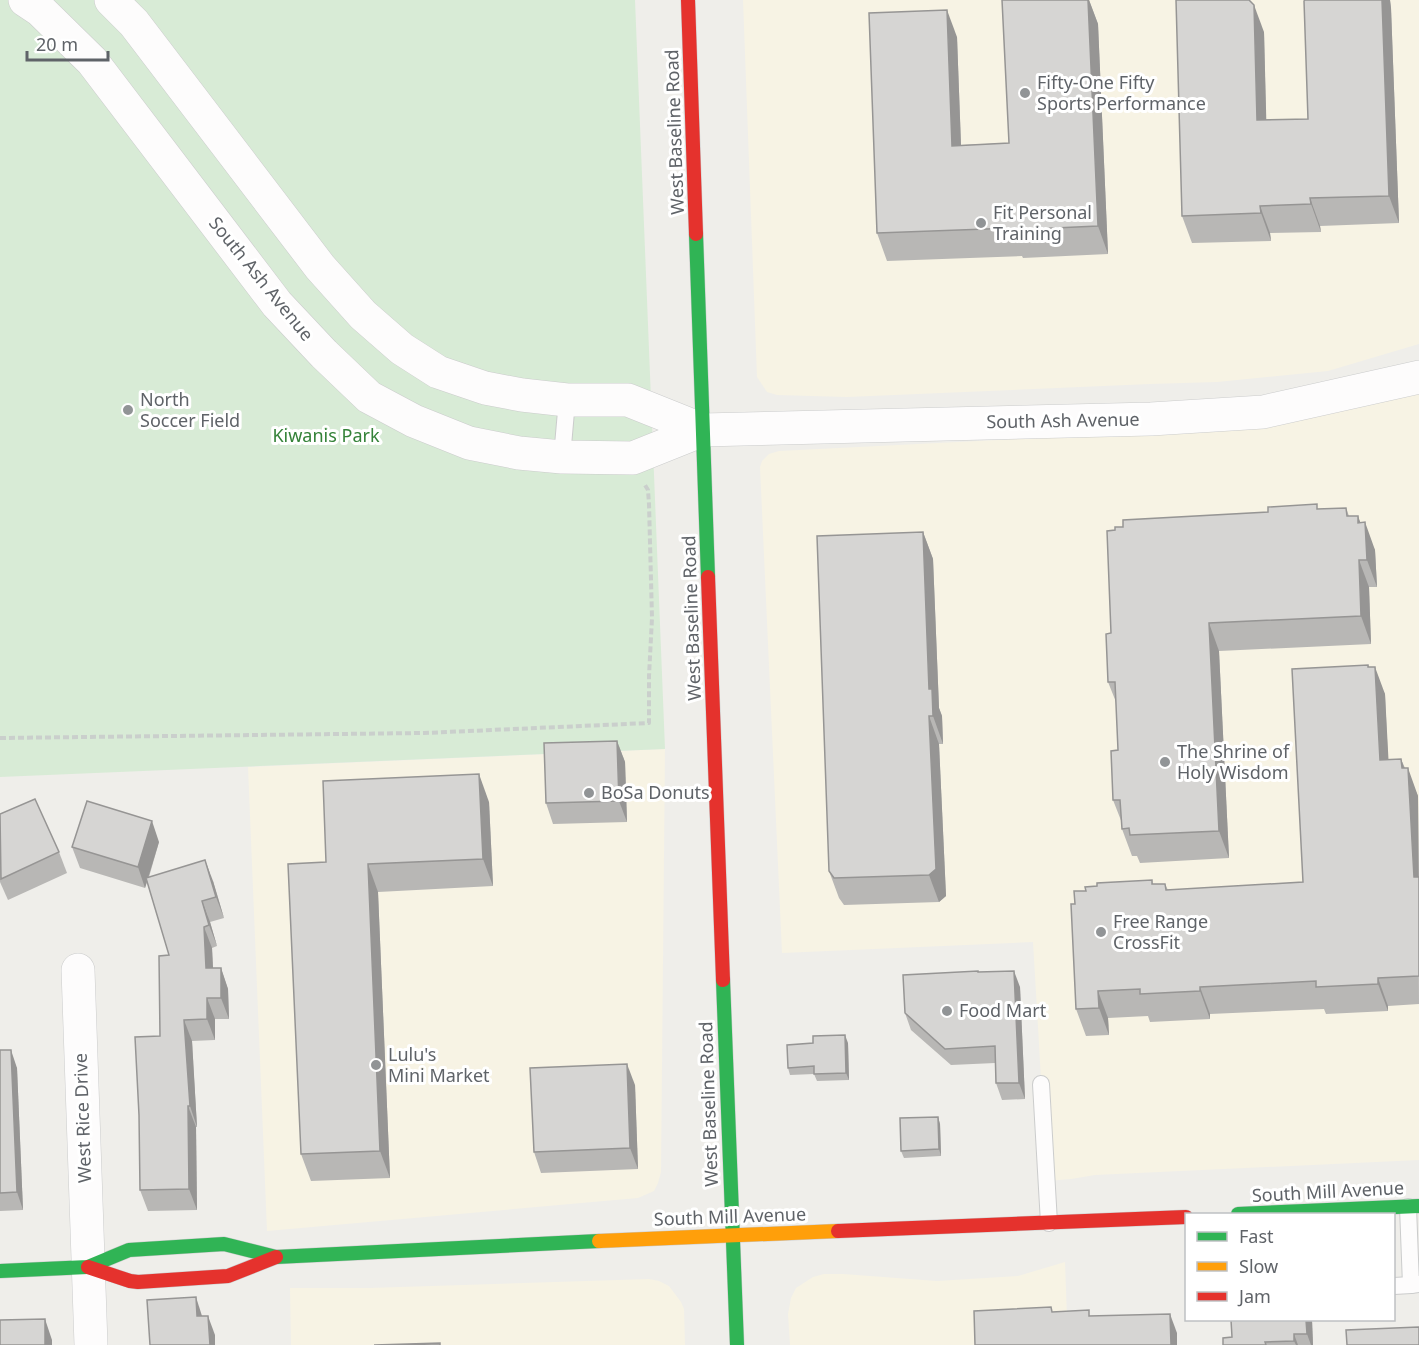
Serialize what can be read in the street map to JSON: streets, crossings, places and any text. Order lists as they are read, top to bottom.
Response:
{
  "streets": {
    "main road": ["West Baseline Road", "South Mill Avenue"],
    "street": ["South Ash Avenue", "West Rice Drive"]
  },
  "crossings": [
    ["West Baseline Road", "South Ash Avenue"],
    ["West Baseline Road", "South Mill Avenue"],
    ["West Rice Drive", "South Mill Avenue"]
  ],
  "parks": ["Kiwanis Park"],
  "places": [
    "Fifty-One Fifty Sports Performance",
    "Fit Personal Training",
    "North Soccer Field",
    "The Shrine of Holy Wisdom",
    "BoSa Donuts",
    "Free Range CrossFit",
    "Food Mart",
    "Lulu's Mini Market"
  ],
  "legend": ["Fast", "Slow", "Jam"],
  "scale_bar": "20 m"
}
